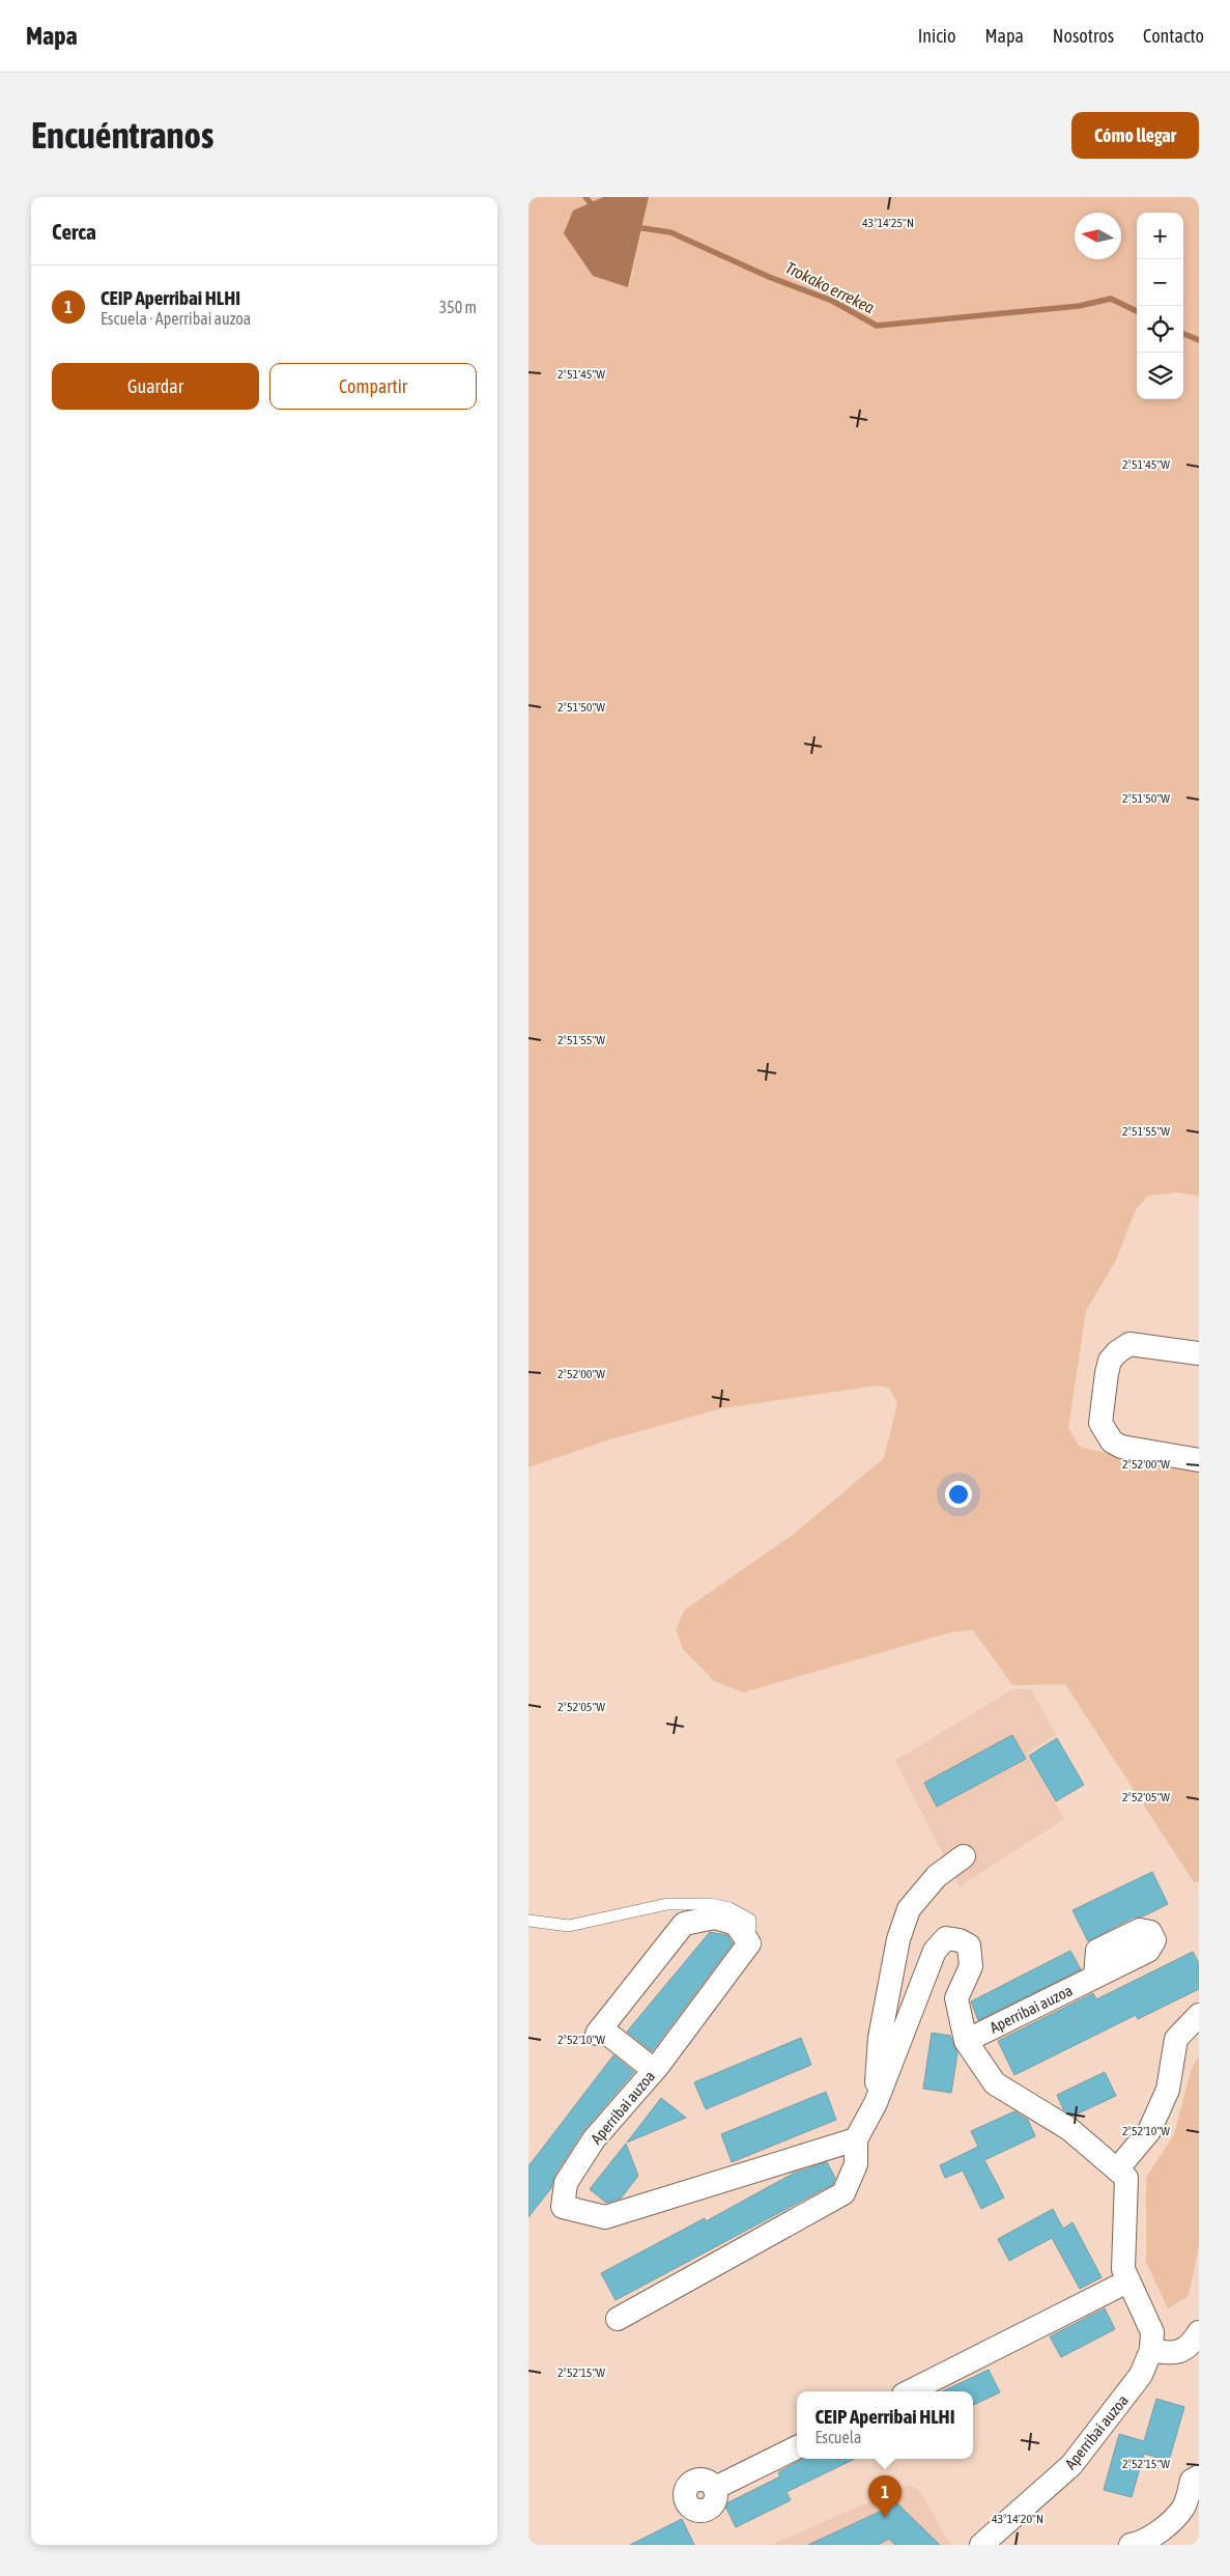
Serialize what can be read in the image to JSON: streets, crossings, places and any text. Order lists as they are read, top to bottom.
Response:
{
  "streets": {
    "street": ["Aperribai auzoa"]
  },
  "water": ["Trokako errekea"],
  "north": "left",
  "page": {
    "header": "Mapa",
    "nav": [
      "Inicio",
      "Mapa",
      "Nosotros",
      "Contacto"
    ],
    "buttons": [
      "Cómo llegar",
      ["Guardar", "Compartir"]
    ],
    "title": "Encuéntranos",
    "heading": "Cerca",
    "map_buttons": ["+", "−"],
    "list": [
      {
        "mark": "1",
        "name": "CEIP Aperribai HLHI",
        "note": "Escuela · Aperribai auzoa",
        "value": "350 m"
      }
    ],
    "popup": ["CEIP Aperribai HLHI", "Escuela"],
    "pins": "1"
  },
  "coordinates": [
    "43°14'25\"N",
    "2°51'45\"W",
    "2°51'50\"W",
    "2°51'55\"W",
    "2°52'00\"W",
    "2°52'05\"W",
    "2°52'10\"W",
    "2°52'15\"W",
    "43°14'20\"N"
  ]
}
